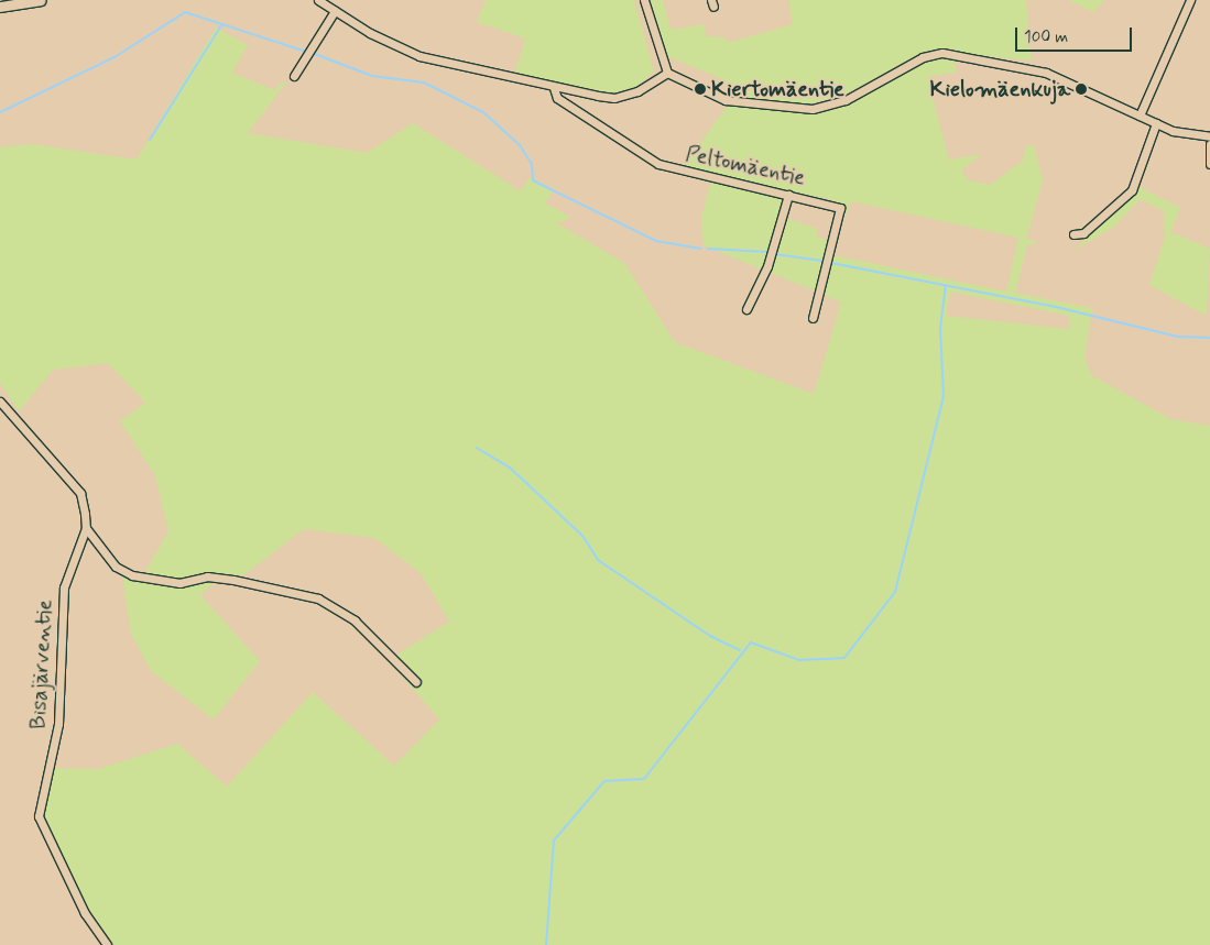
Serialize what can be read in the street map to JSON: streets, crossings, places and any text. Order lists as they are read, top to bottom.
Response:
{
  "streets": {
    "street": ["Peltomäentie", "Bisajärventie"]
  },
  "places": ["Kiertomäentie", "Kielomäenkuja"],
  "scale_bar": "100 m"
}
